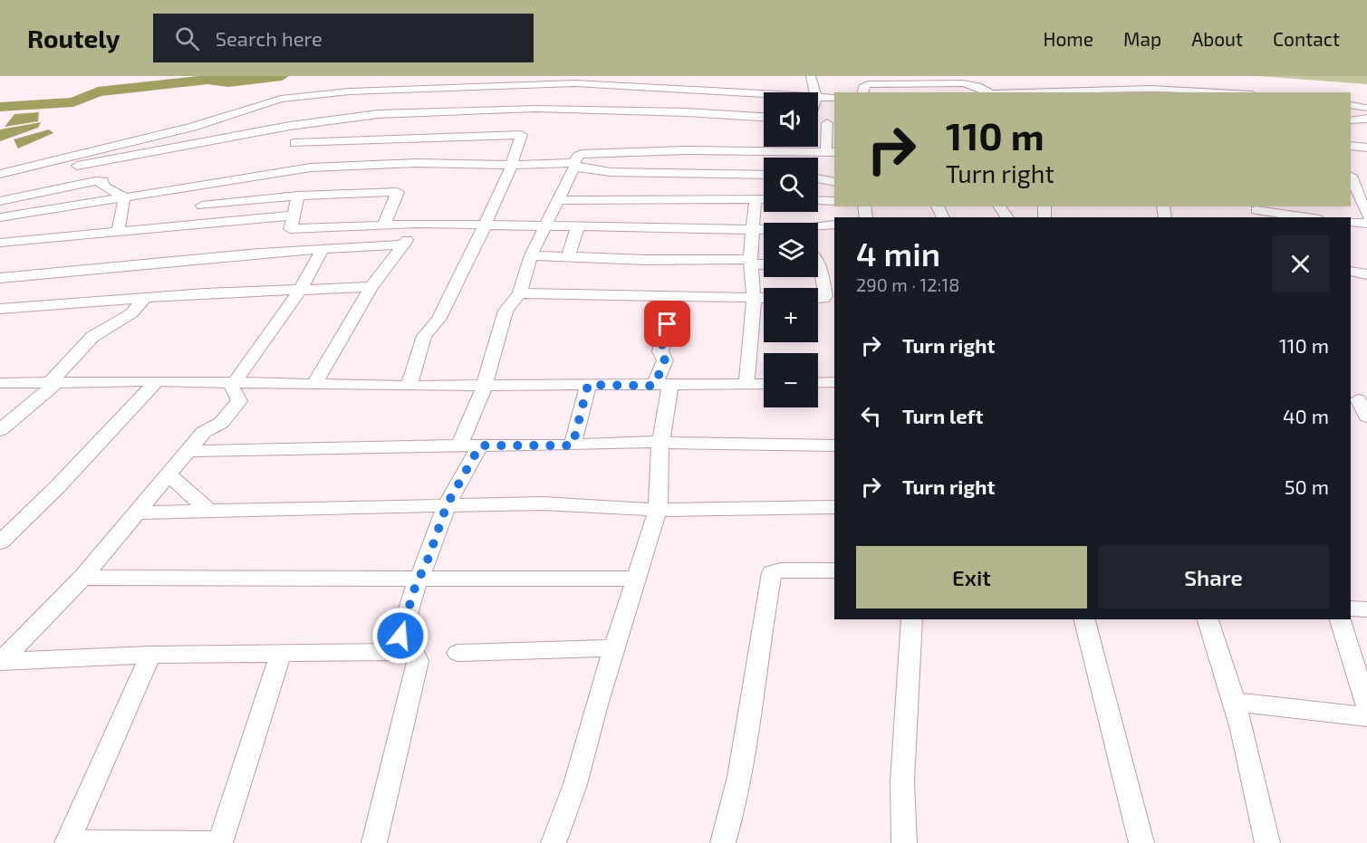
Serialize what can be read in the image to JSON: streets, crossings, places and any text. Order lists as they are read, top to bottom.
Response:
{
  "page": {
    "header": "Routely",
    "search": "Search here",
    "nav": [
      "Home",
      "Map",
      "About",
      "Contact"
    ],
    "map_buttons": ["+", "−"],
    "turn": ["110 m", "Turn right"],
    "heading": ["4 min", "290 m · 12:18"],
    "list": [
      {
        "name": "Turn right",
        "value": "110 m"
      },
      {
        "name": "Turn left",
        "value": "40 m"
      },
      {
        "name": "Turn right",
        "value": "50 m"
      }
    ],
    "buttons": ["Exit", "Share"]
  }
}
